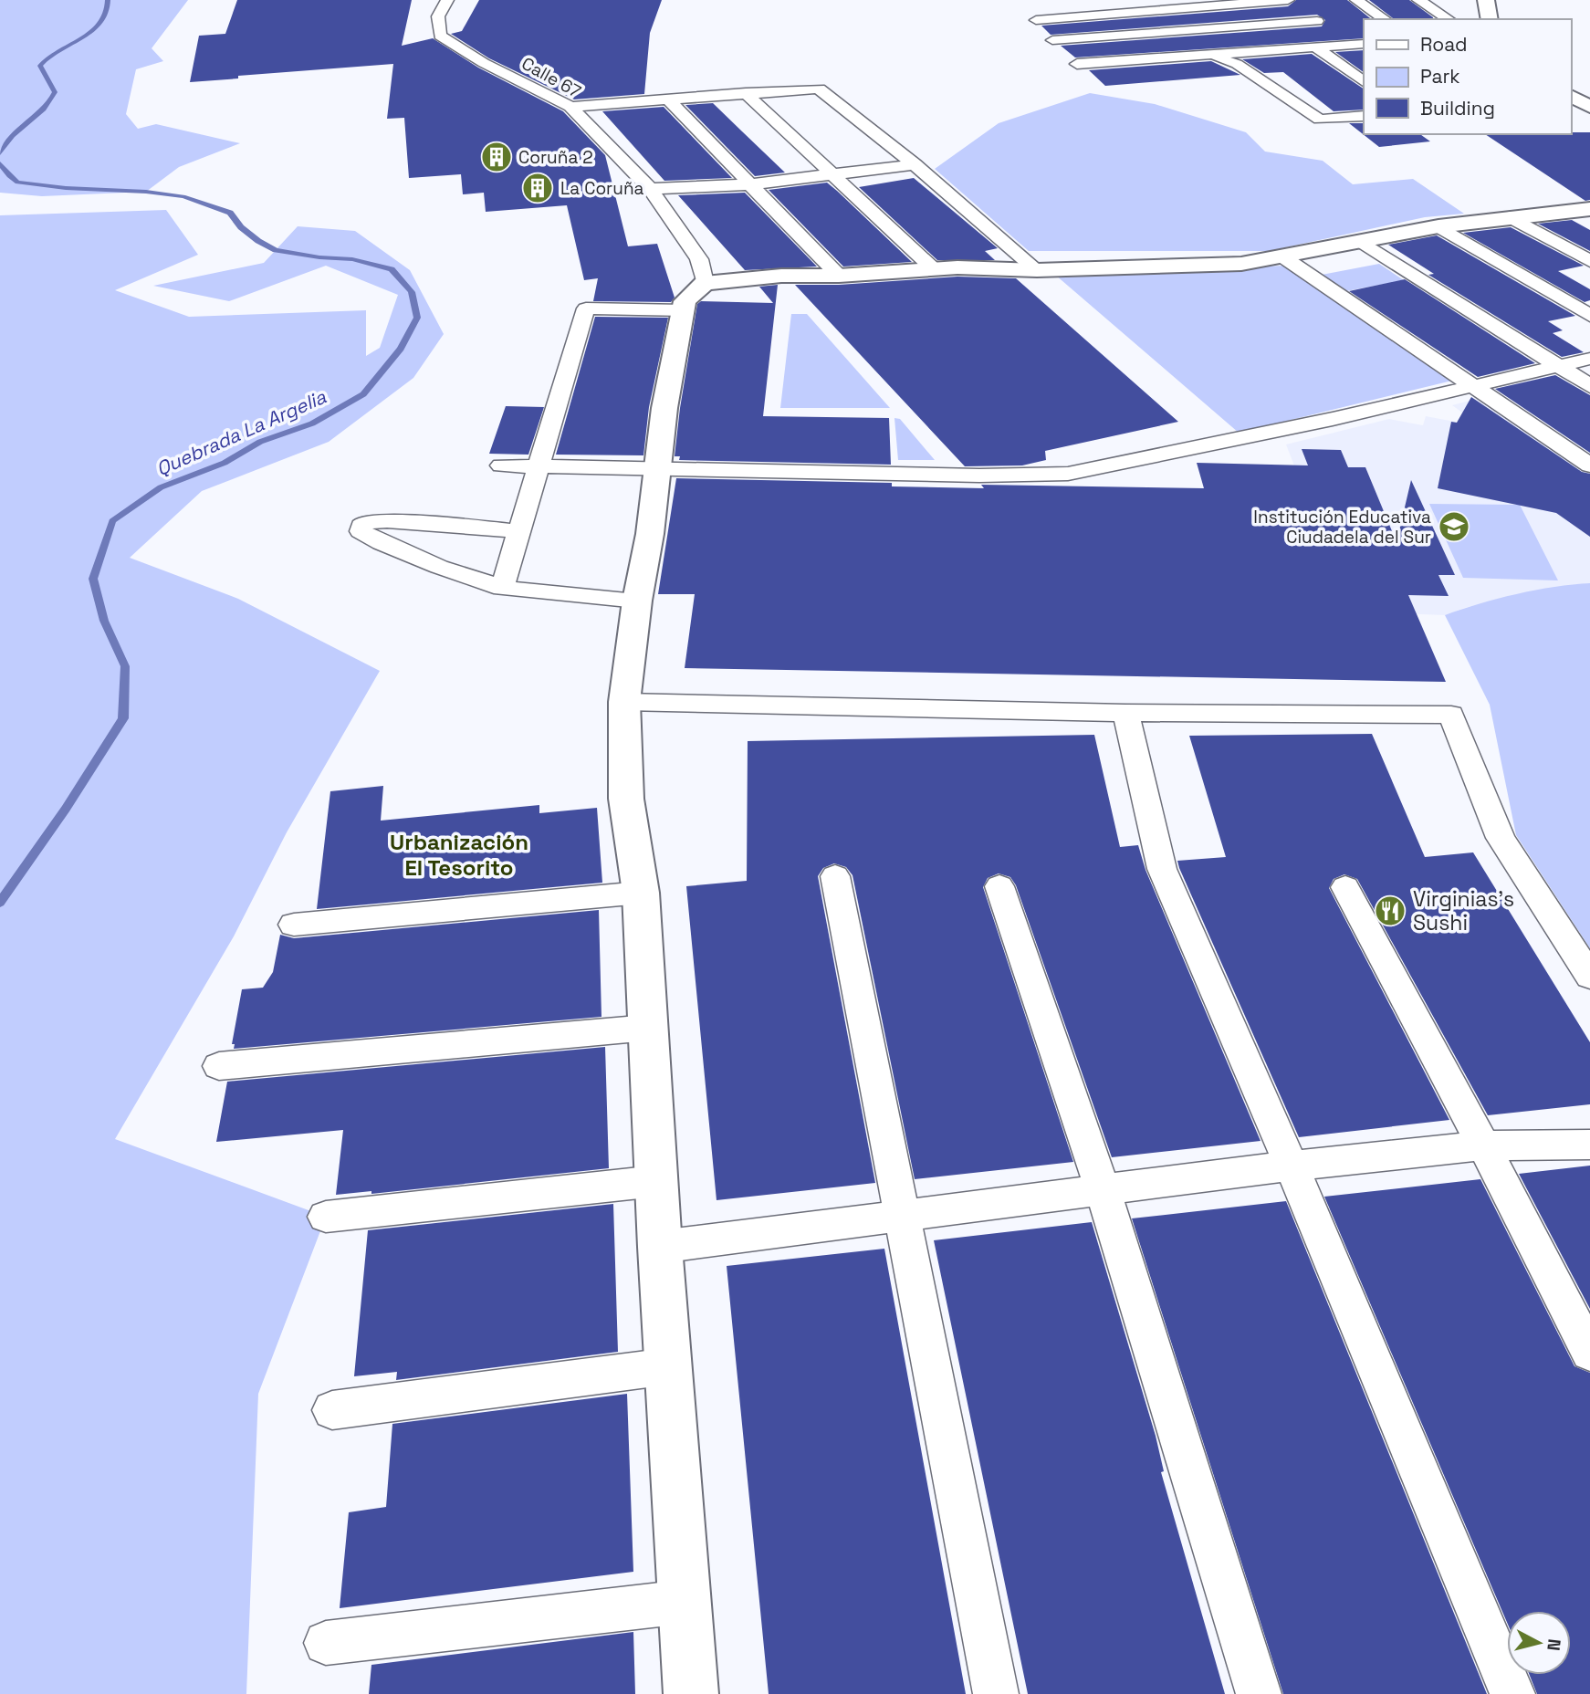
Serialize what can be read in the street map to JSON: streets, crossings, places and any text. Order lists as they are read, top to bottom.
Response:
{
  "streets": {
    "street": ["Calle 67"]
  },
  "districts": ["Urbanización El Tesorito"],
  "water": ["Quebrada La Argelia"],
  "places": {
    "building": ["Coruña 2", "La Coruña"],
    "school or university": ["Institución Educativa Ciudadela del Sur"],
    "restaurant": ["Virginias's Sushi"]
  },
  "legend": ["Road", "Park", "Building"],
  "north": "right"
}
